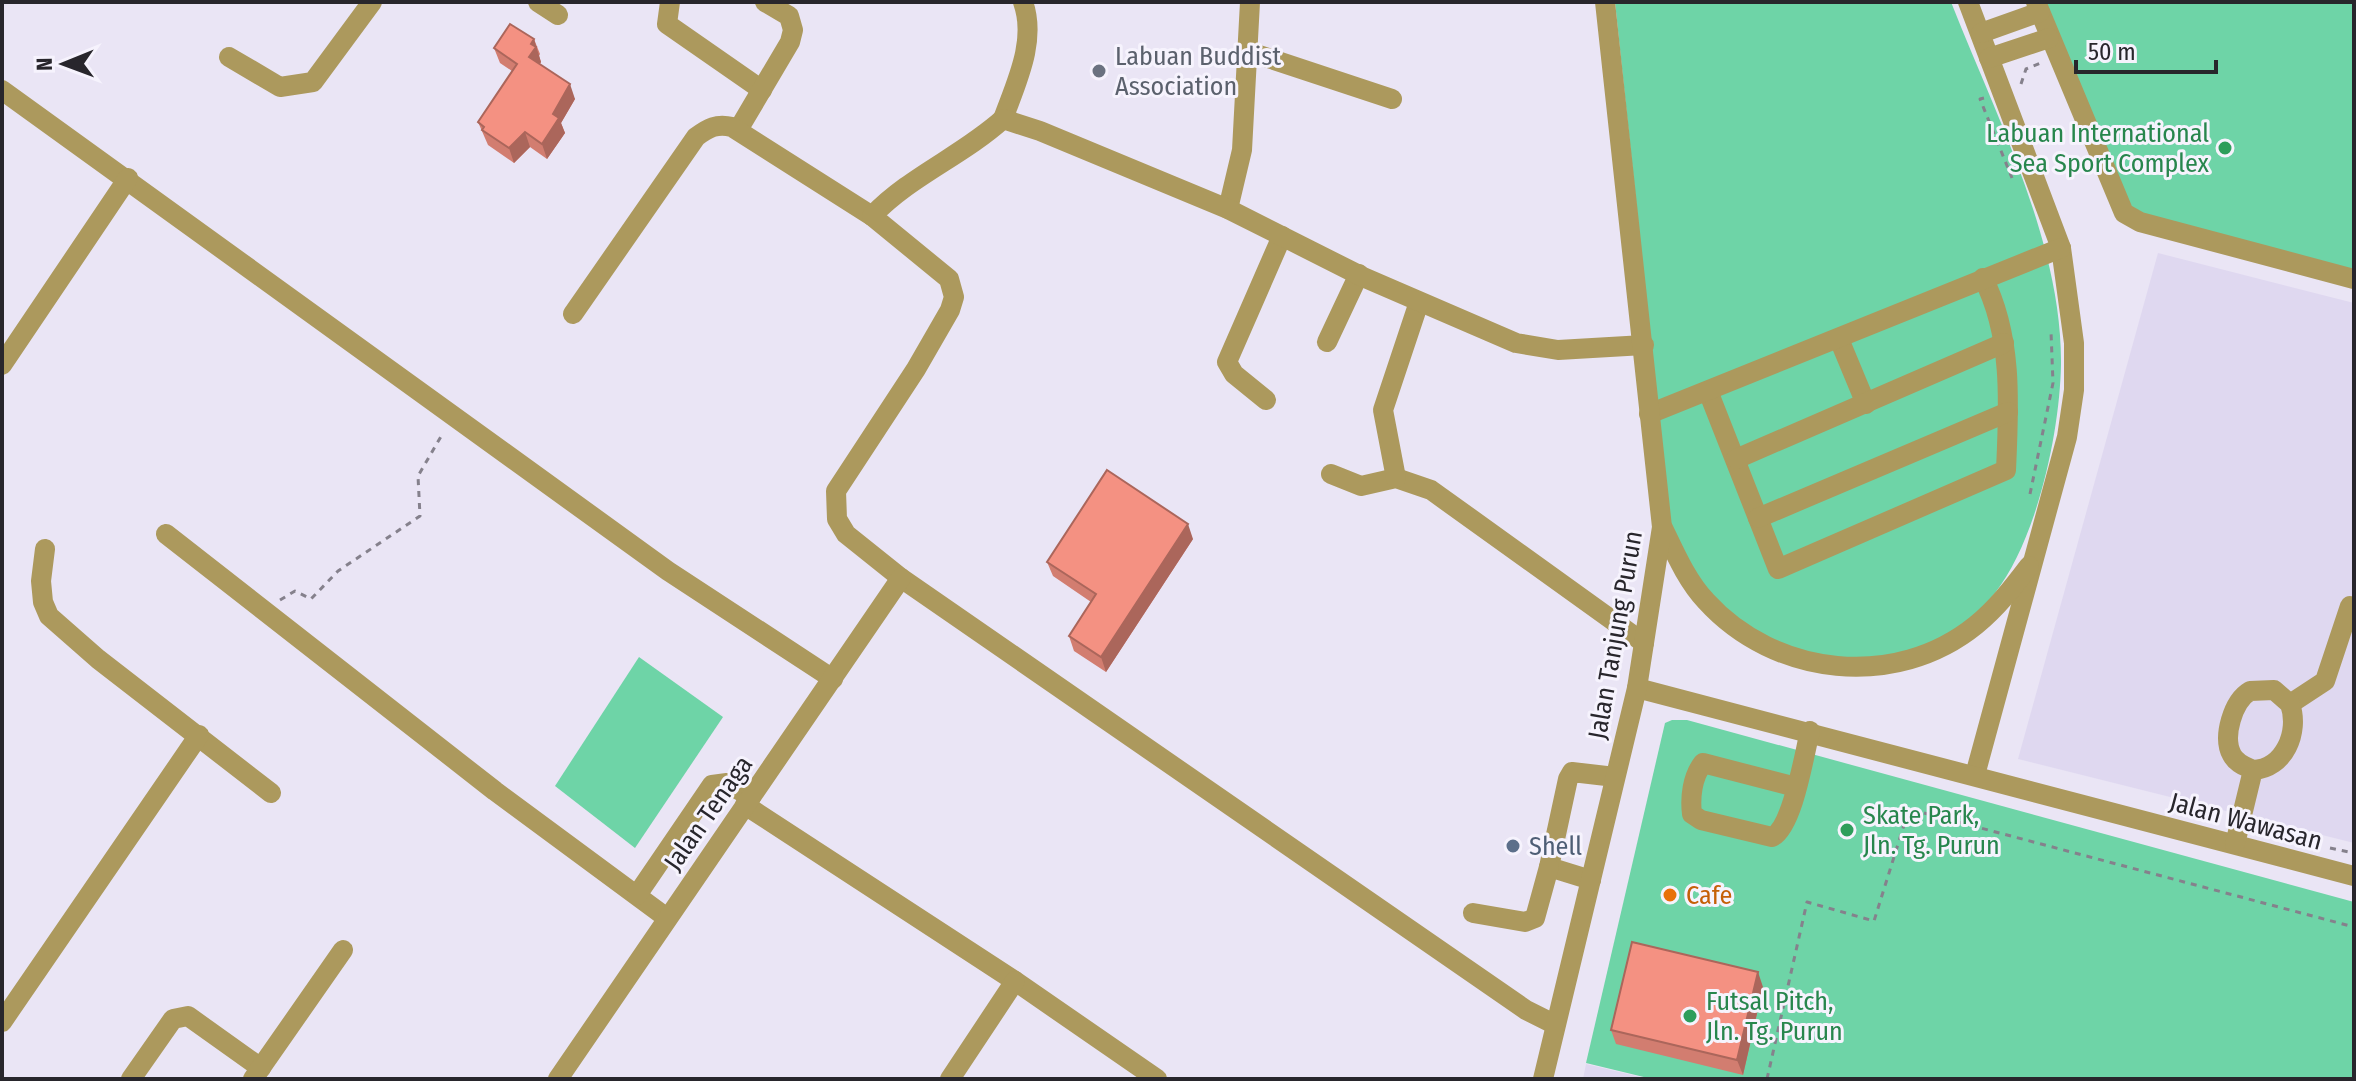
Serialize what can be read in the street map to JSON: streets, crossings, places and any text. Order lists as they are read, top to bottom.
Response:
{
  "streets": {
    "street": ["Jalan Tanjung Purun", "Jalan Tenaga", "Jalan Wawasan"]
  },
  "crossings": [
    ["Jalan Tanjung Purun", "Jalan Wawasan"]
  ],
  "places": [
    "Labuan Buddist Association",
    "Labuan International Sea Sport Complex",
    "Skate Park, Jln. Tg. Purun",
    "Shell",
    "Cafe",
    "Futsal Pitch, Jln. Tg. Purun"
  ],
  "scale_bar": "50 m",
  "north": "left"
}
